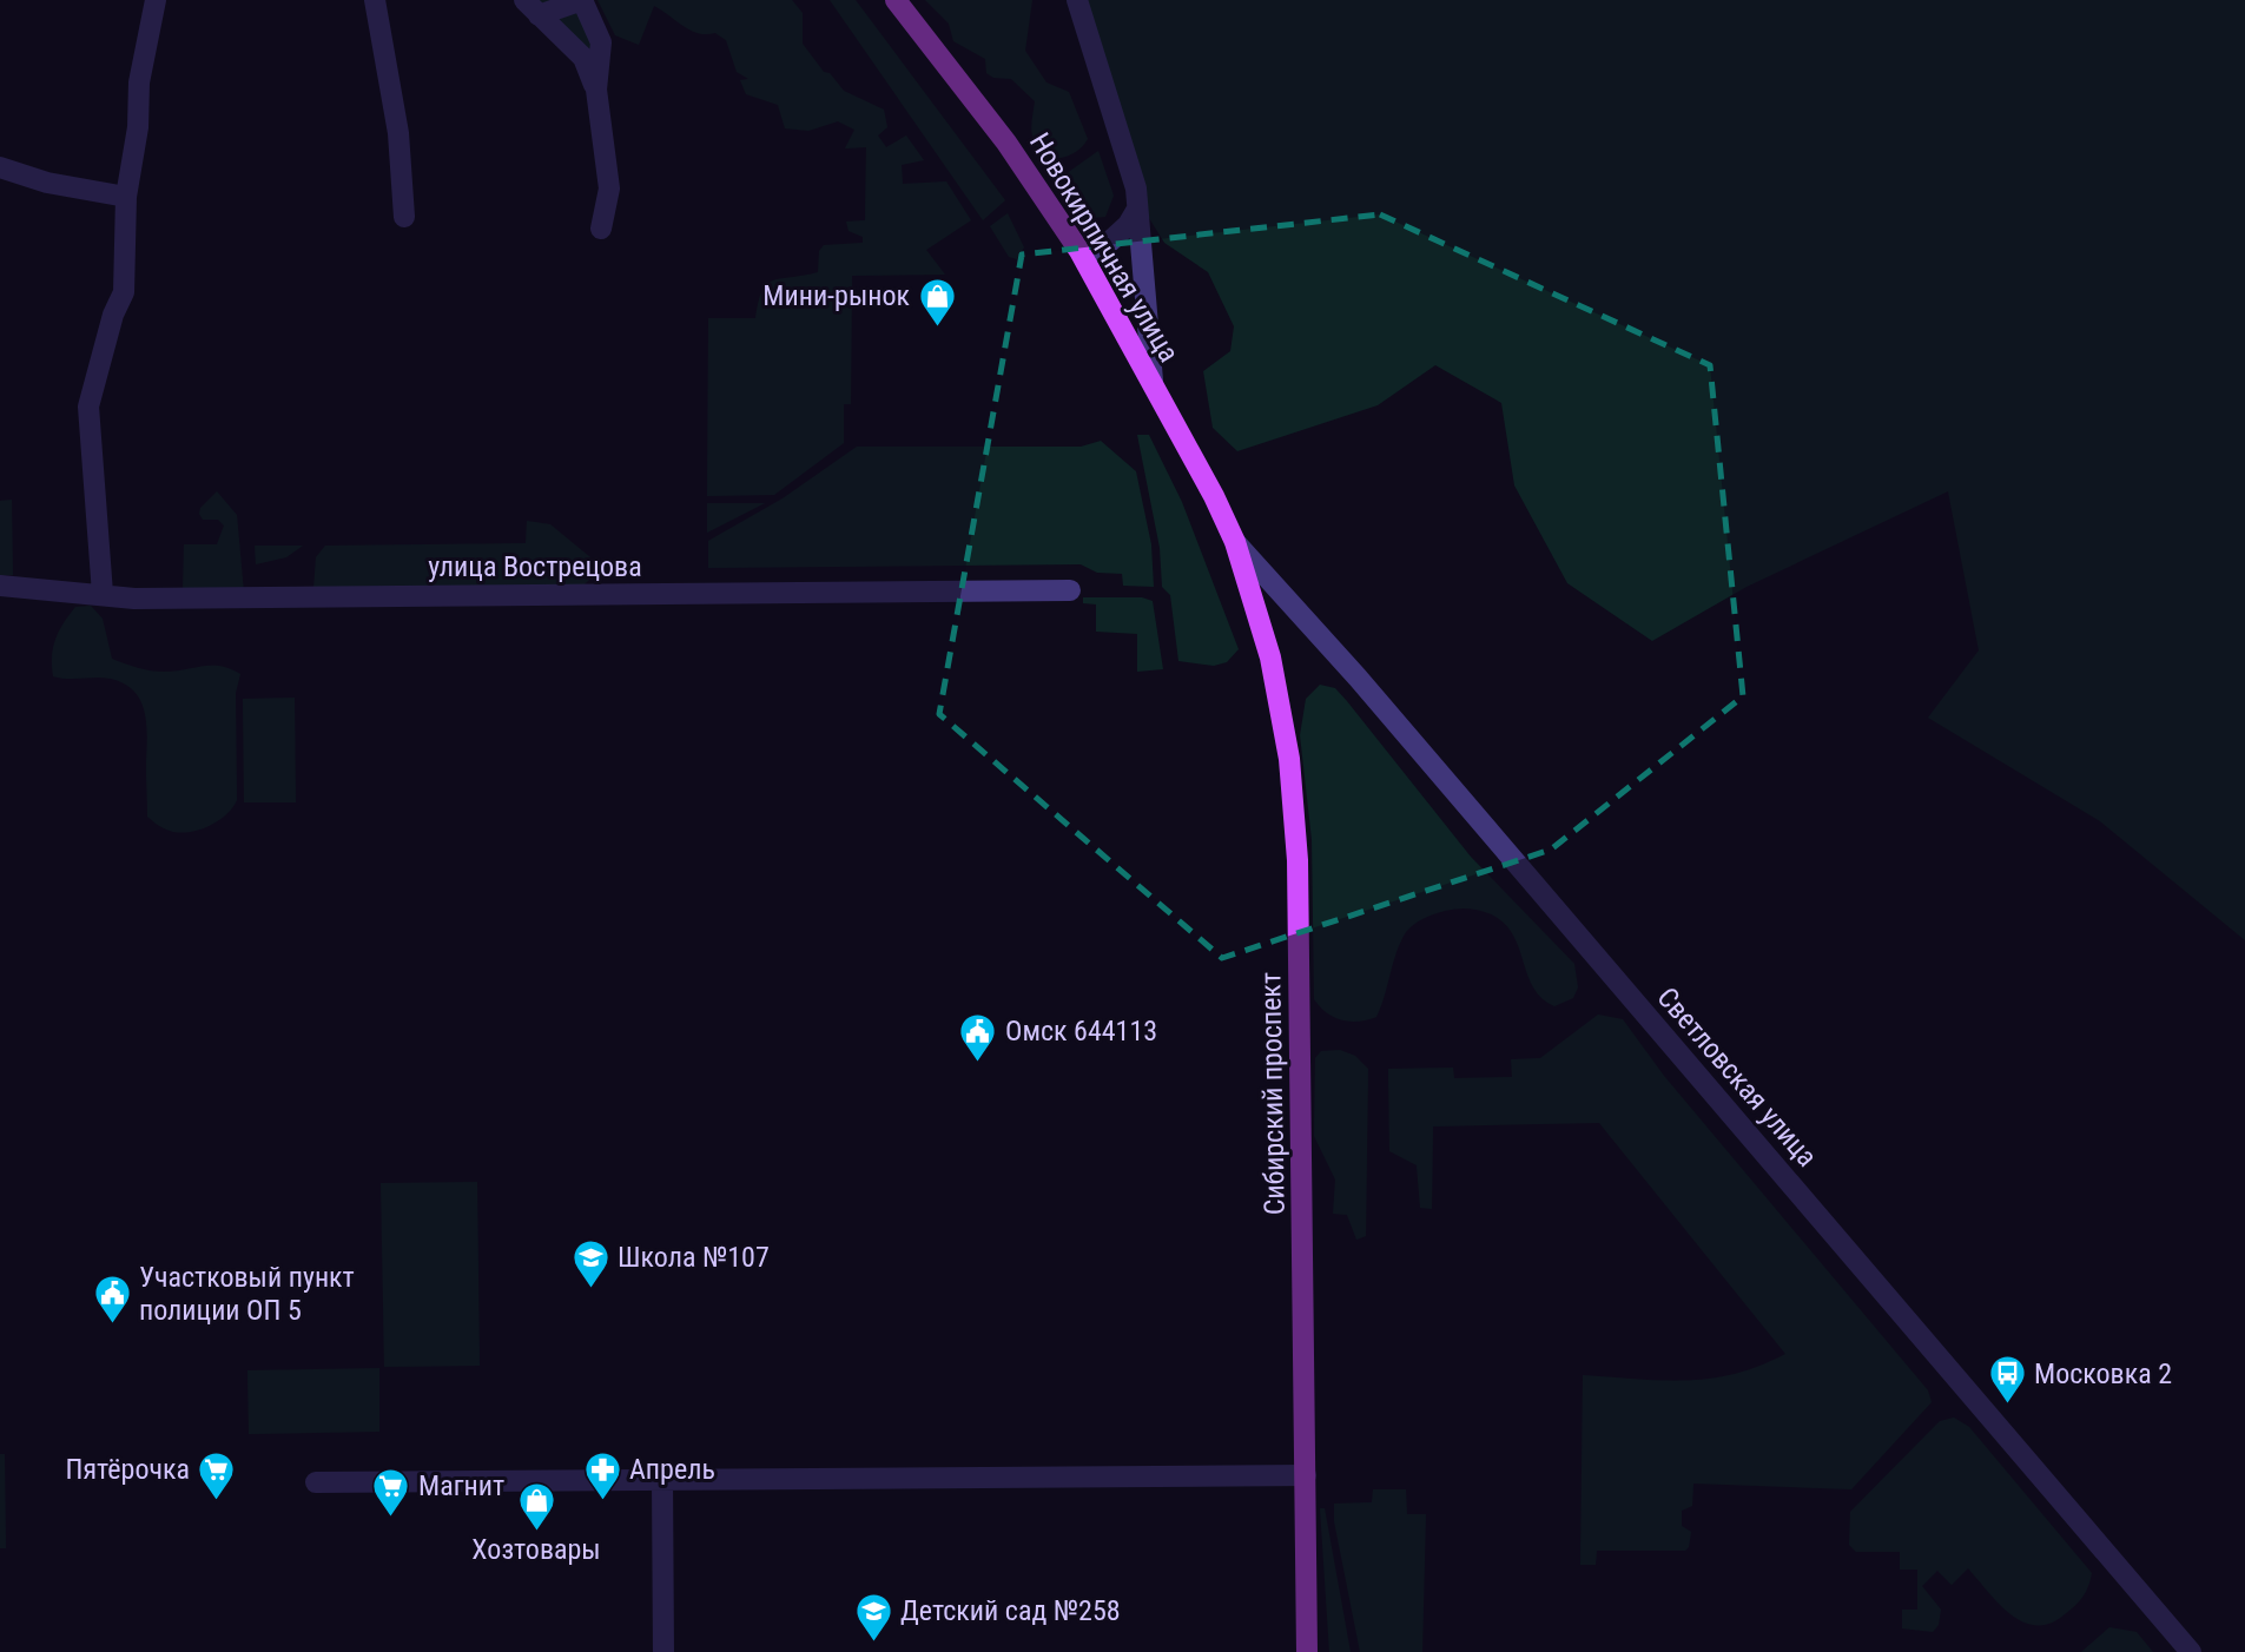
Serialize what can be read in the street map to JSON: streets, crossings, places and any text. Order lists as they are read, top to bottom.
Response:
{
  "streets": {
    "main road": ["Новокирпичная улица", "Сибирский проспект"],
    "street": ["улица Вострецова", "Светловская улица"]
  },
  "crossings": [
    ["Новокирпичная улица", "Светловская улица"],
    ["Новокирпичная улица", "Сибирский проспект"],
    ["Светловская улица", "Сибирский проспект"]
  ],
  "places": {
    "shop": ["Мини-рынок", "Хозтовары"],
    "public building": ["Омск 644113", "Участковый пункт полиции ОП 5"],
    "school or university": ["Школа №107", "Детский сад №258"],
    "bus stop": ["Московка 2"],
    "supermarket": ["Пятёрочка", "Магнит"],
    "pharmacy": ["Апрель"]
  }
}
